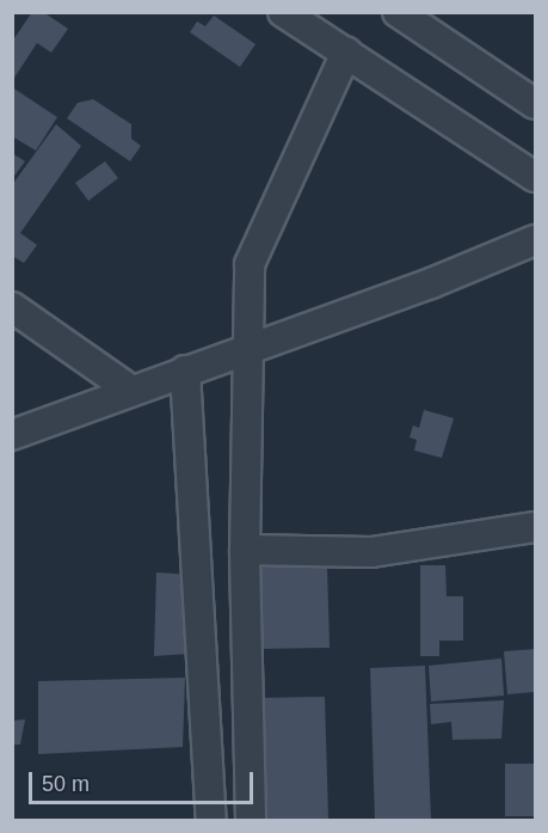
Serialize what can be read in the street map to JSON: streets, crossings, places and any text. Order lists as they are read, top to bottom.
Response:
{
  "scale_bar": "50 m"
}
